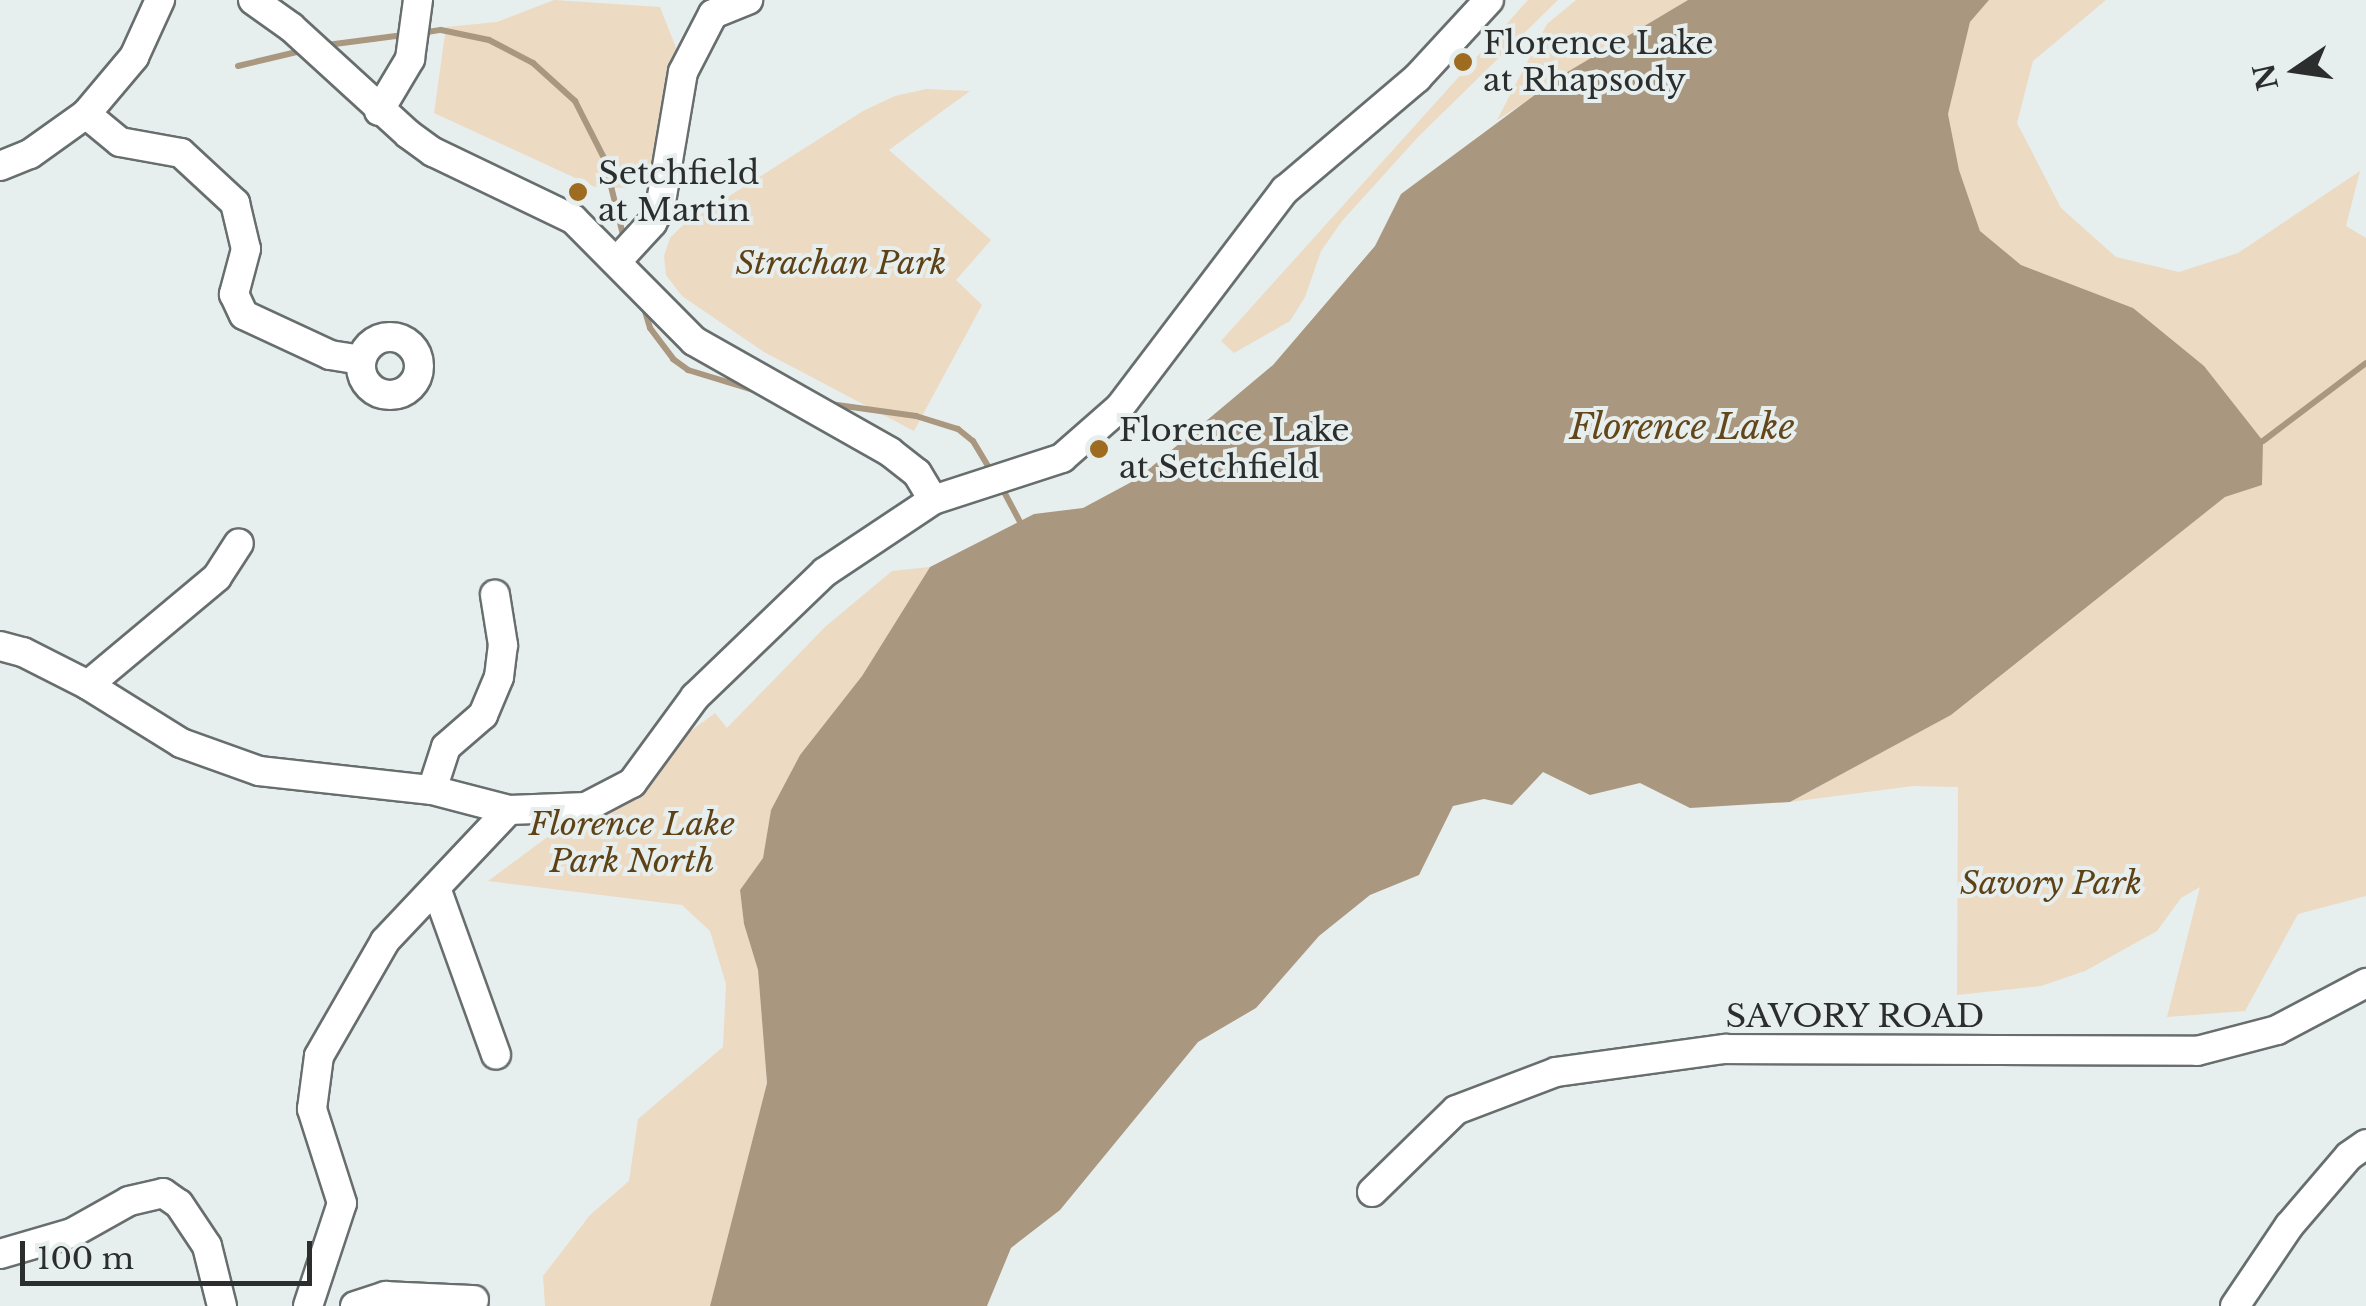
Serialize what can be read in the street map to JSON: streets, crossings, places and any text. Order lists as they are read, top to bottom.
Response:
{
  "streets": {
    "street": ["SAVORY ROAD"]
  },
  "water": ["Florence Lake"],
  "parks": ["Strachan Park", "Florence Lake Park North", "Savory Park"],
  "places": ["Florence Lake at Rhapsody", "Setchfield at Martin", "Florence Lake at Setchfield"],
  "scale_bar": "100 m",
  "north": "left"
}
